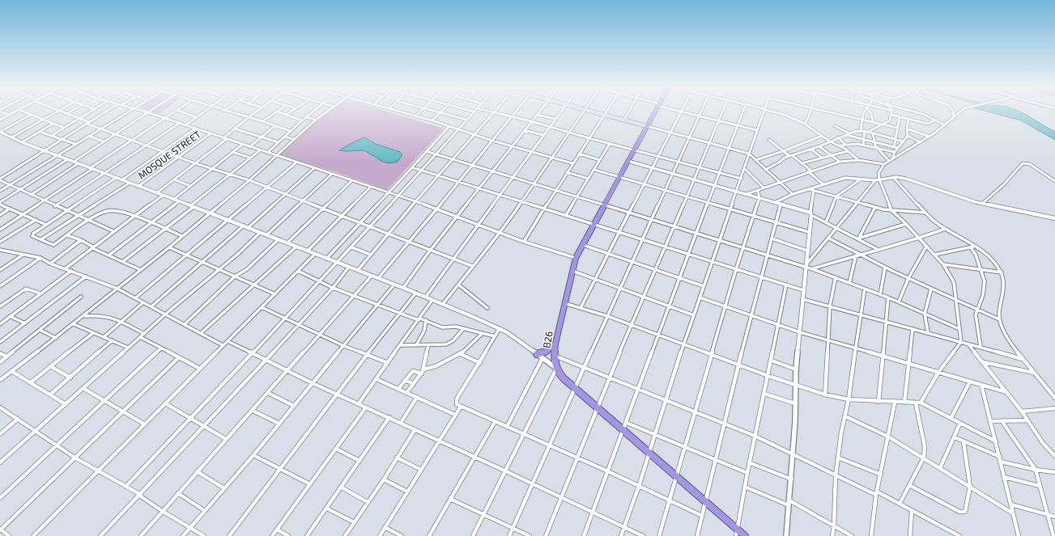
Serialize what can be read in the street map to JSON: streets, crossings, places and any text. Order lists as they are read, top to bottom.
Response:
{
  "streets": {
    "highway": ["B26"],
    "street": ["MOSQUE STREET"]
  }
}
